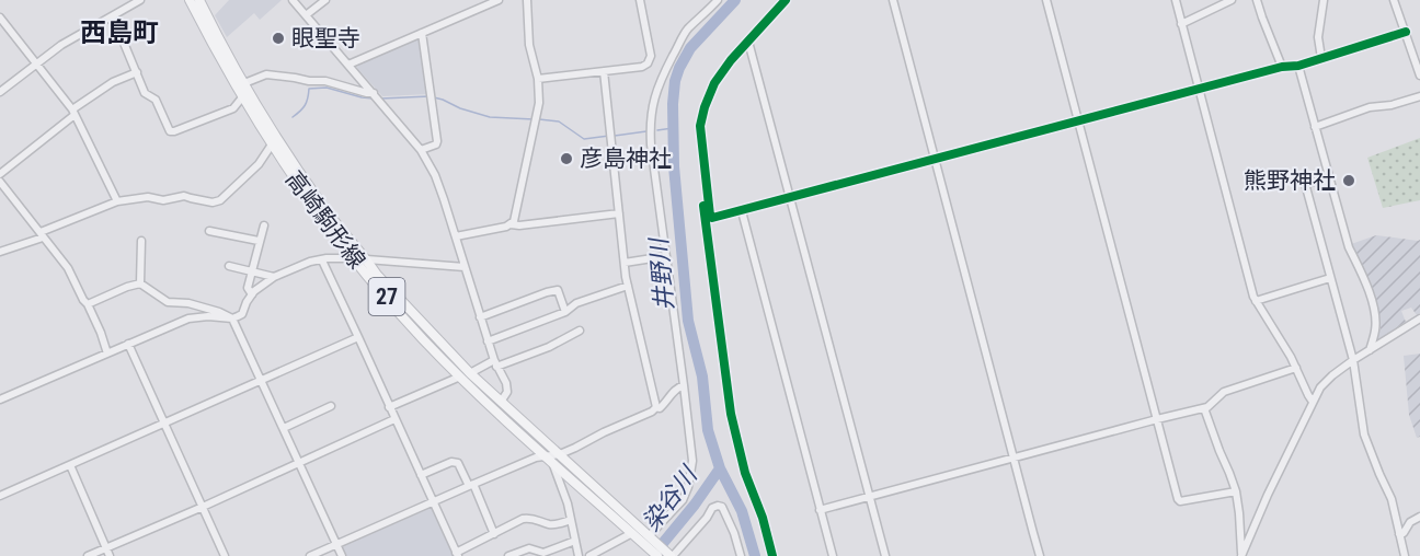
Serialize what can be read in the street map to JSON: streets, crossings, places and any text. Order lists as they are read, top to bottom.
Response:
{
  "streets": {
    "main road": ["高崎駒形線", "27"]
  },
  "crossings": [
    ["高崎駒形線", "27"]
  ],
  "districts": ["西島町"],
  "water": ["井野川", "染谷川"],
  "places": ["眼聖寺", "彦島神社", "熊野神社"]
}
